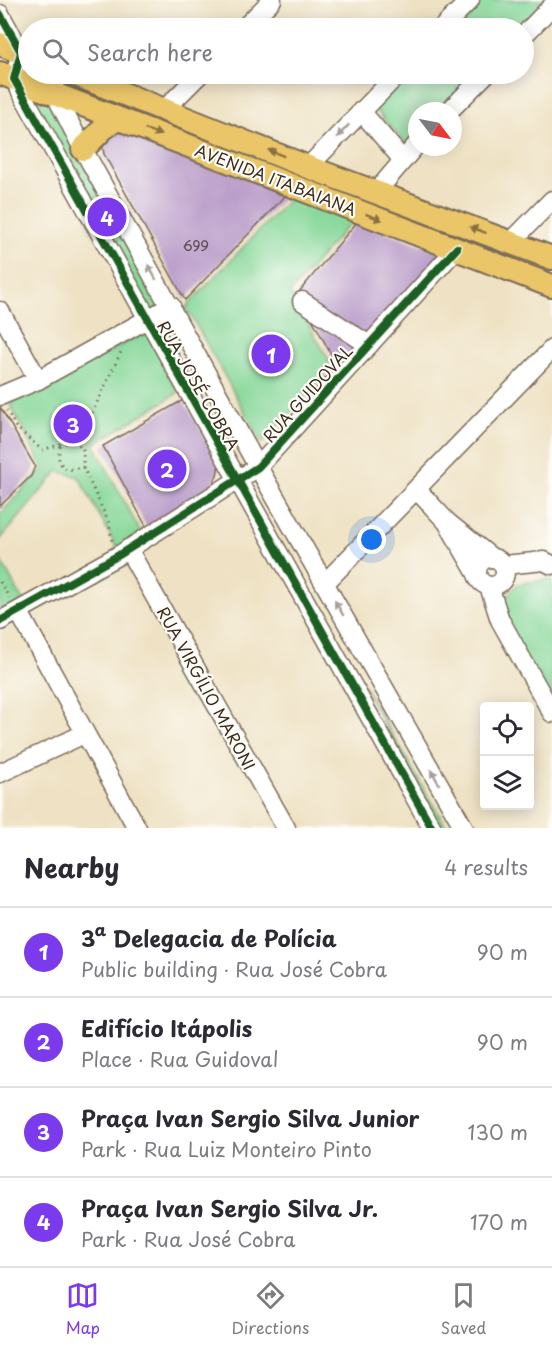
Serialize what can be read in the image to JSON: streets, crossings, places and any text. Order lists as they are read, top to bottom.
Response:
{
  "streets": {
    "main road": ["AVENIDA ITABAIANA"],
    "street": ["RUA JOSÉ COBRA", "RUA GUIDOVAL", "RUA VIRGÍLIO MARONI"]
  },
  "crossings": [
    ["AVENIDA ITABAIANA", "RUA JOSÉ COBRA"],
    ["AVENIDA ITABAIANA", "RUA GUIDOVAL"],
    ["RUA JOSÉ COBRA", "RUA GUIDOVAL"],
    ["RUA GUIDOVAL", "RUA VIRGÍLIO MARONI"]
  ],
  "house_numbers": ["699"],
  "north": "bottom right",
  "page": {
    "search": "Search here",
    "pins": [
      "4",
      "1",
      "3",
      "2"
    ],
    "heading": ["Nearby", "4 results"],
    "list": [
      {
        "mark": "1",
        "name": "3ª Delegacia de Polícia",
        "note": "Public building · Rua José Cobra",
        "value": "90 m"
      },
      {
        "mark": "2",
        "name": "Edifício Itápolis",
        "note": "Place · Rua Guidoval",
        "value": "90 m"
      },
      {
        "mark": "3",
        "name": "Praça Ivan Sergio Silva Junior",
        "note": "Park · Rua Luiz Monteiro Pinto",
        "value": "130 m"
      },
      {
        "mark": "4",
        "name": "Praça Ivan Sergio Silva Jr.",
        "note": "Park · Rua José Cobra",
        "value": "170 m"
      }
    ],
    "nav": ["Map", "Directions", "Saved"]
  }
}
